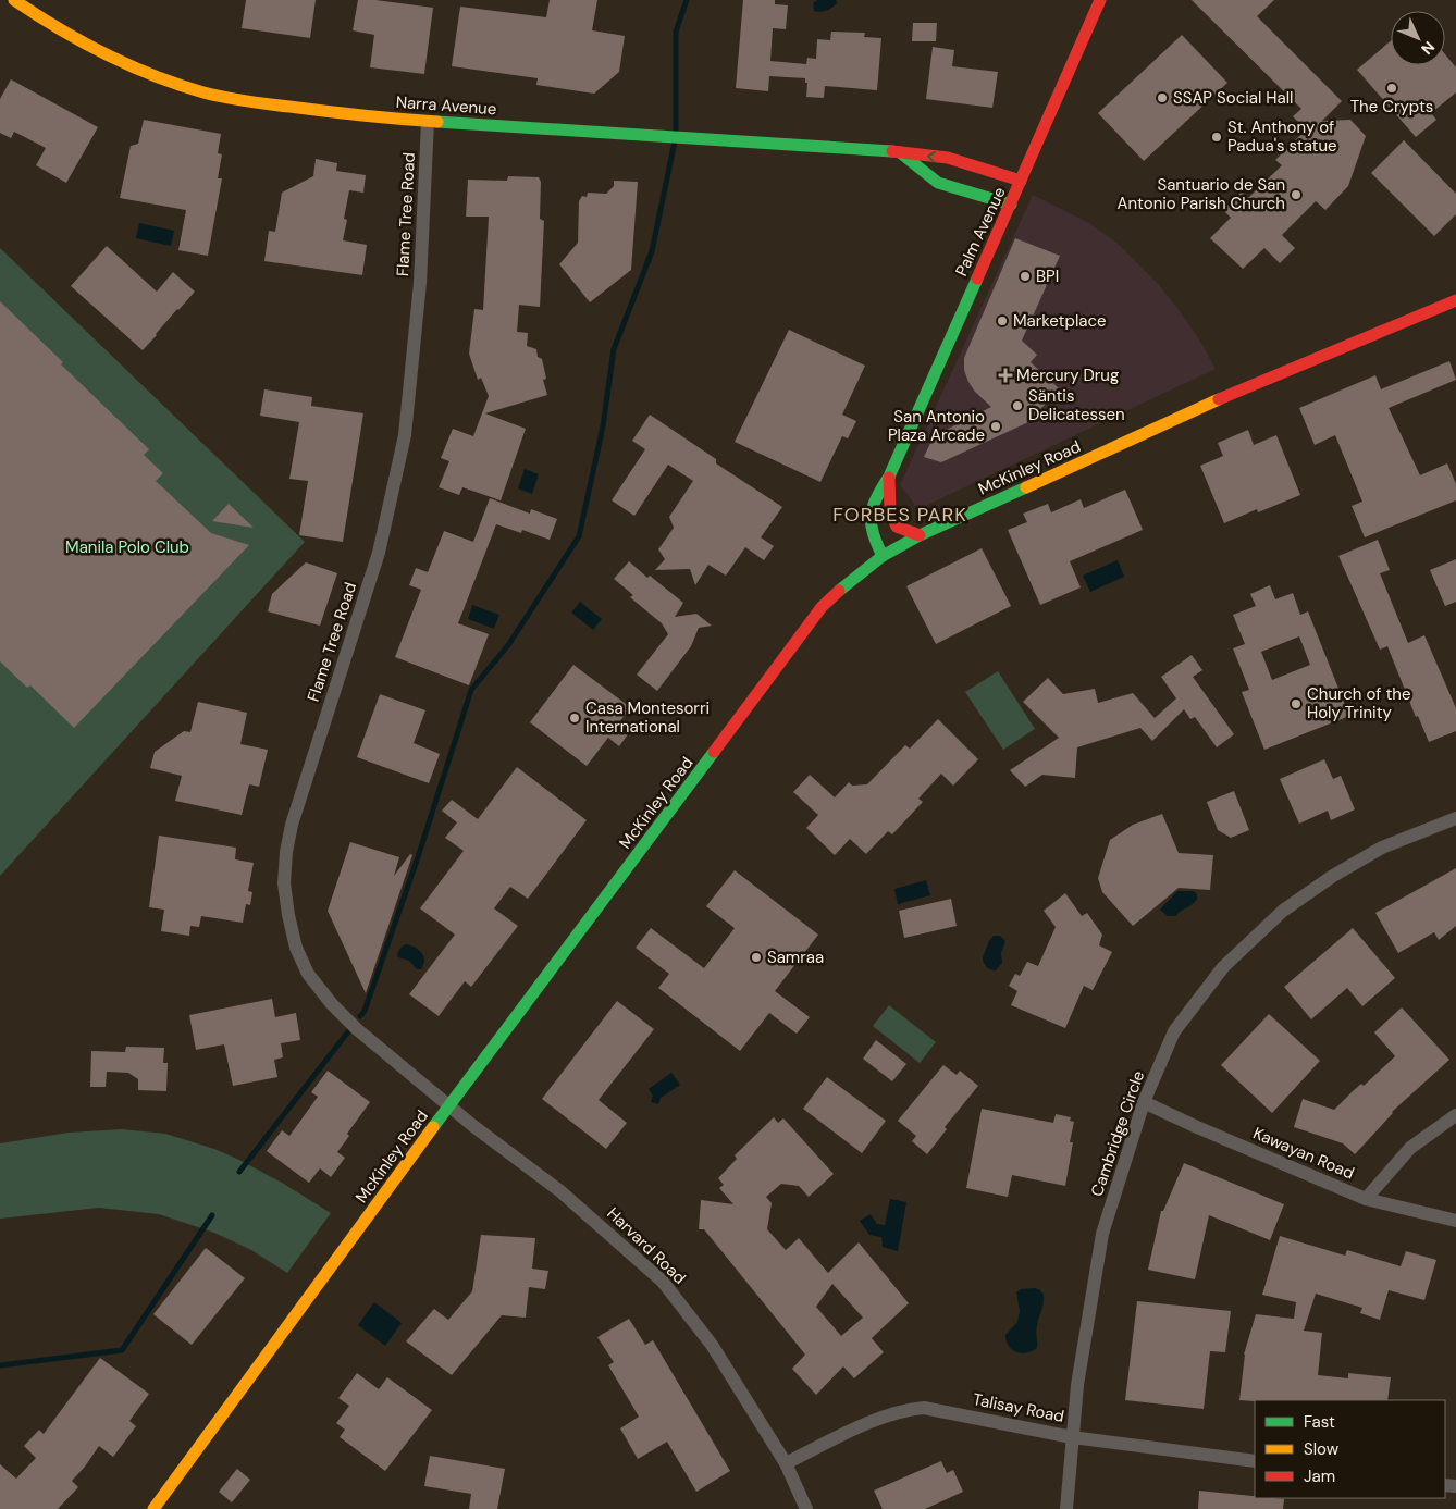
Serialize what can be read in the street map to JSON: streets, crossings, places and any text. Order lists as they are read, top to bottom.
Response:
{
  "streets": {
    "street": [
      "Narra Avenue",
      "Flame Tree Road",
      "Palm Avenue",
      "McKinley Road",
      "Cambridge Circle",
      "Kawayan Road",
      "Harvard Road",
      "Talisay Road"
    ]
  },
  "crossings": [
    ["Narra Avenue", "Flame Tree Road"],
    ["Narra Avenue", "Palm Avenue"],
    ["Flame Tree Road", "McKinley Road"],
    ["Flame Tree Road", "Harvard Road"],
    ["Palm Avenue", "McKinley Road"],
    ["McKinley Road", "Harvard Road"],
    ["Cambridge Circle", "Kawayan Road"],
    ["Cambridge Circle", "Talisay Road"],
    ["Harvard Road", "Talisay Road"]
  ],
  "districts": ["FORBES PARK"],
  "parks": ["Manila Polo Club"],
  "places": {
    "other": [
      "The Crypts",
      "SSAP Social Hall",
      "St. Anthony of Padua's statue",
      "Santuario de San Antonio Parish Church",
      "BPI",
      "Marketplace",
      "Säntis Delicatessen",
      "San Antonio Plaza Arcade",
      "Church of the Holy Trinity",
      "Casa Montesorri International",
      "Samraa"
    ],
    "health": ["Mercury Drug"]
  },
  "legend": ["Fast", "Slow", "Jam"],
  "north": "bottom right"
}
